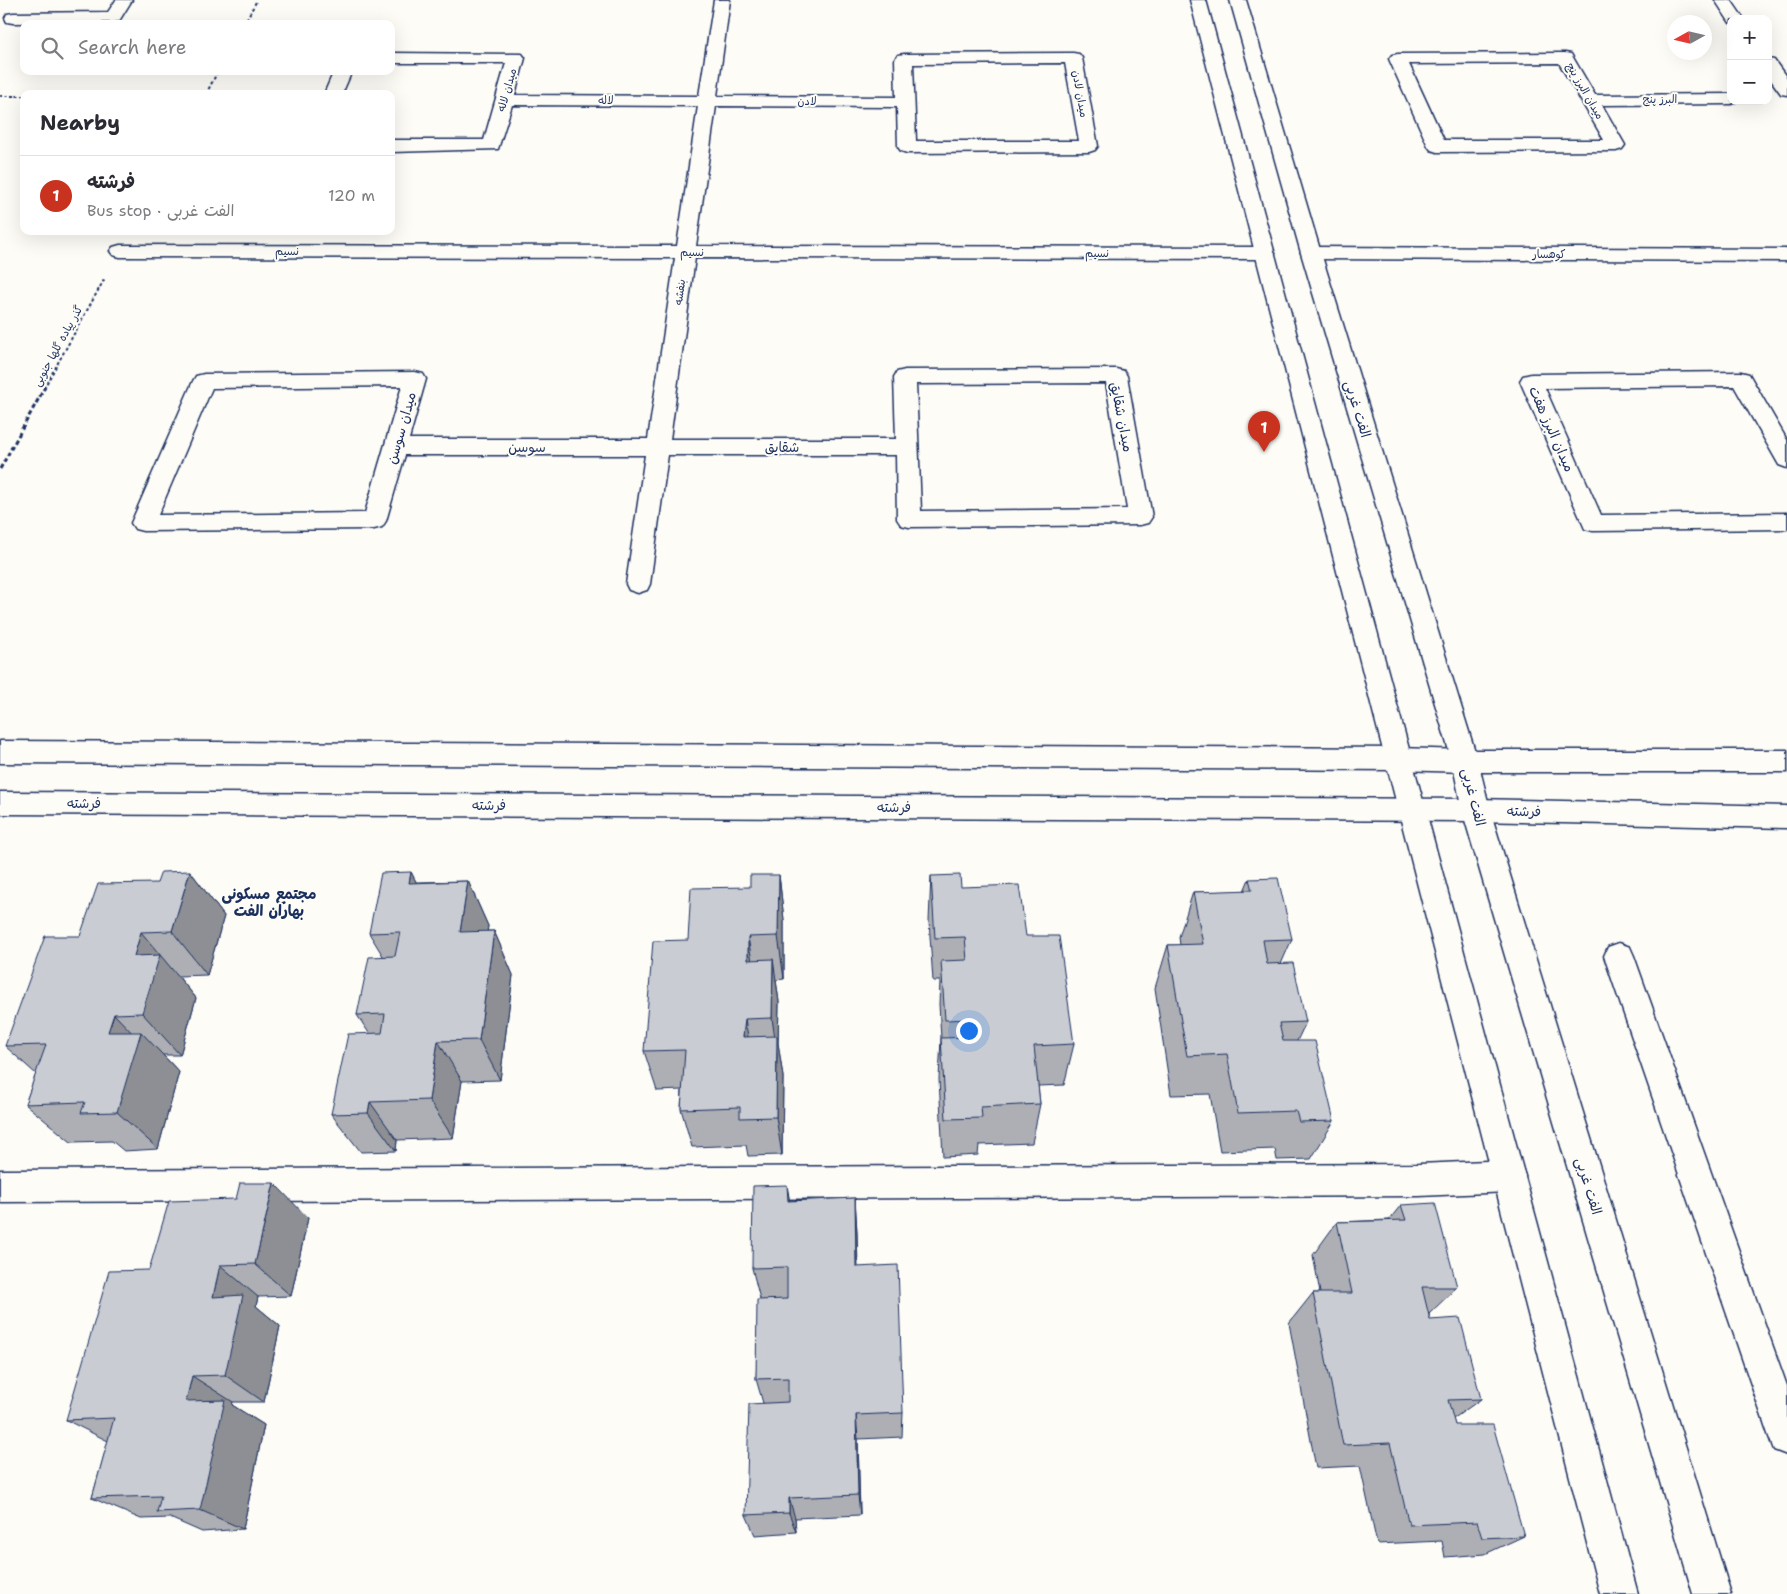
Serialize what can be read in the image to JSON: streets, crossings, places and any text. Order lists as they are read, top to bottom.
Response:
{
  "streets": {
    "street": [
      "میدان لاله",
      "میدان البرز پنج",
      "میدان لادن",
      "البرز پنج",
      "لاله",
      "لادن",
      "نسیم",
      "کوهسار",
      "بنفشه",
      "الفت غربی",
      "میدان شقایق",
      "میدان سوسن",
      "میدان البرز هفت",
      "سوسن",
      "شقایق",
      "فرشته"
    ],
    "path": ["گذر پیاده گلها جنوبی"]
  },
  "crossings": [
    ["میدان لاله", "لاله"],
    ["میدان البرز پنج", "البرز پنج"],
    ["میدان لادن", "لادن"],
    ["لاله", "لادن"],
    ["لاله", "بنفشه"],
    ["لادن", "بنفشه"],
    ["نسیم", "بنفشه"],
    ["نسیم", "گذر پیاده گلها جنوبی"],
    ["کوهسار", "الفت غربی"],
    ["بنفشه", "سوسن"],
    ["بنفشه", "شقایق"],
    ["الفت غربی", "فرشته"],
    ["میدان شقایق", "شقایق"],
    ["میدان سوسن", "سوسن"],
    ["سوسن", "شقایق"]
  ],
  "districts": ["مجتمع مسکونی بهاران الفت"],
  "north": "left",
  "page": {
    "map_buttons": ["+", "−"],
    "search": "Search here",
    "heading": "Nearby",
    "list": [
      {
        "mark": "1",
        "name": "فرشته",
        "note": "Bus stop · الفت غربی",
        "value": "120 m"
      }
    ],
    "pins": "1"
  }
}
